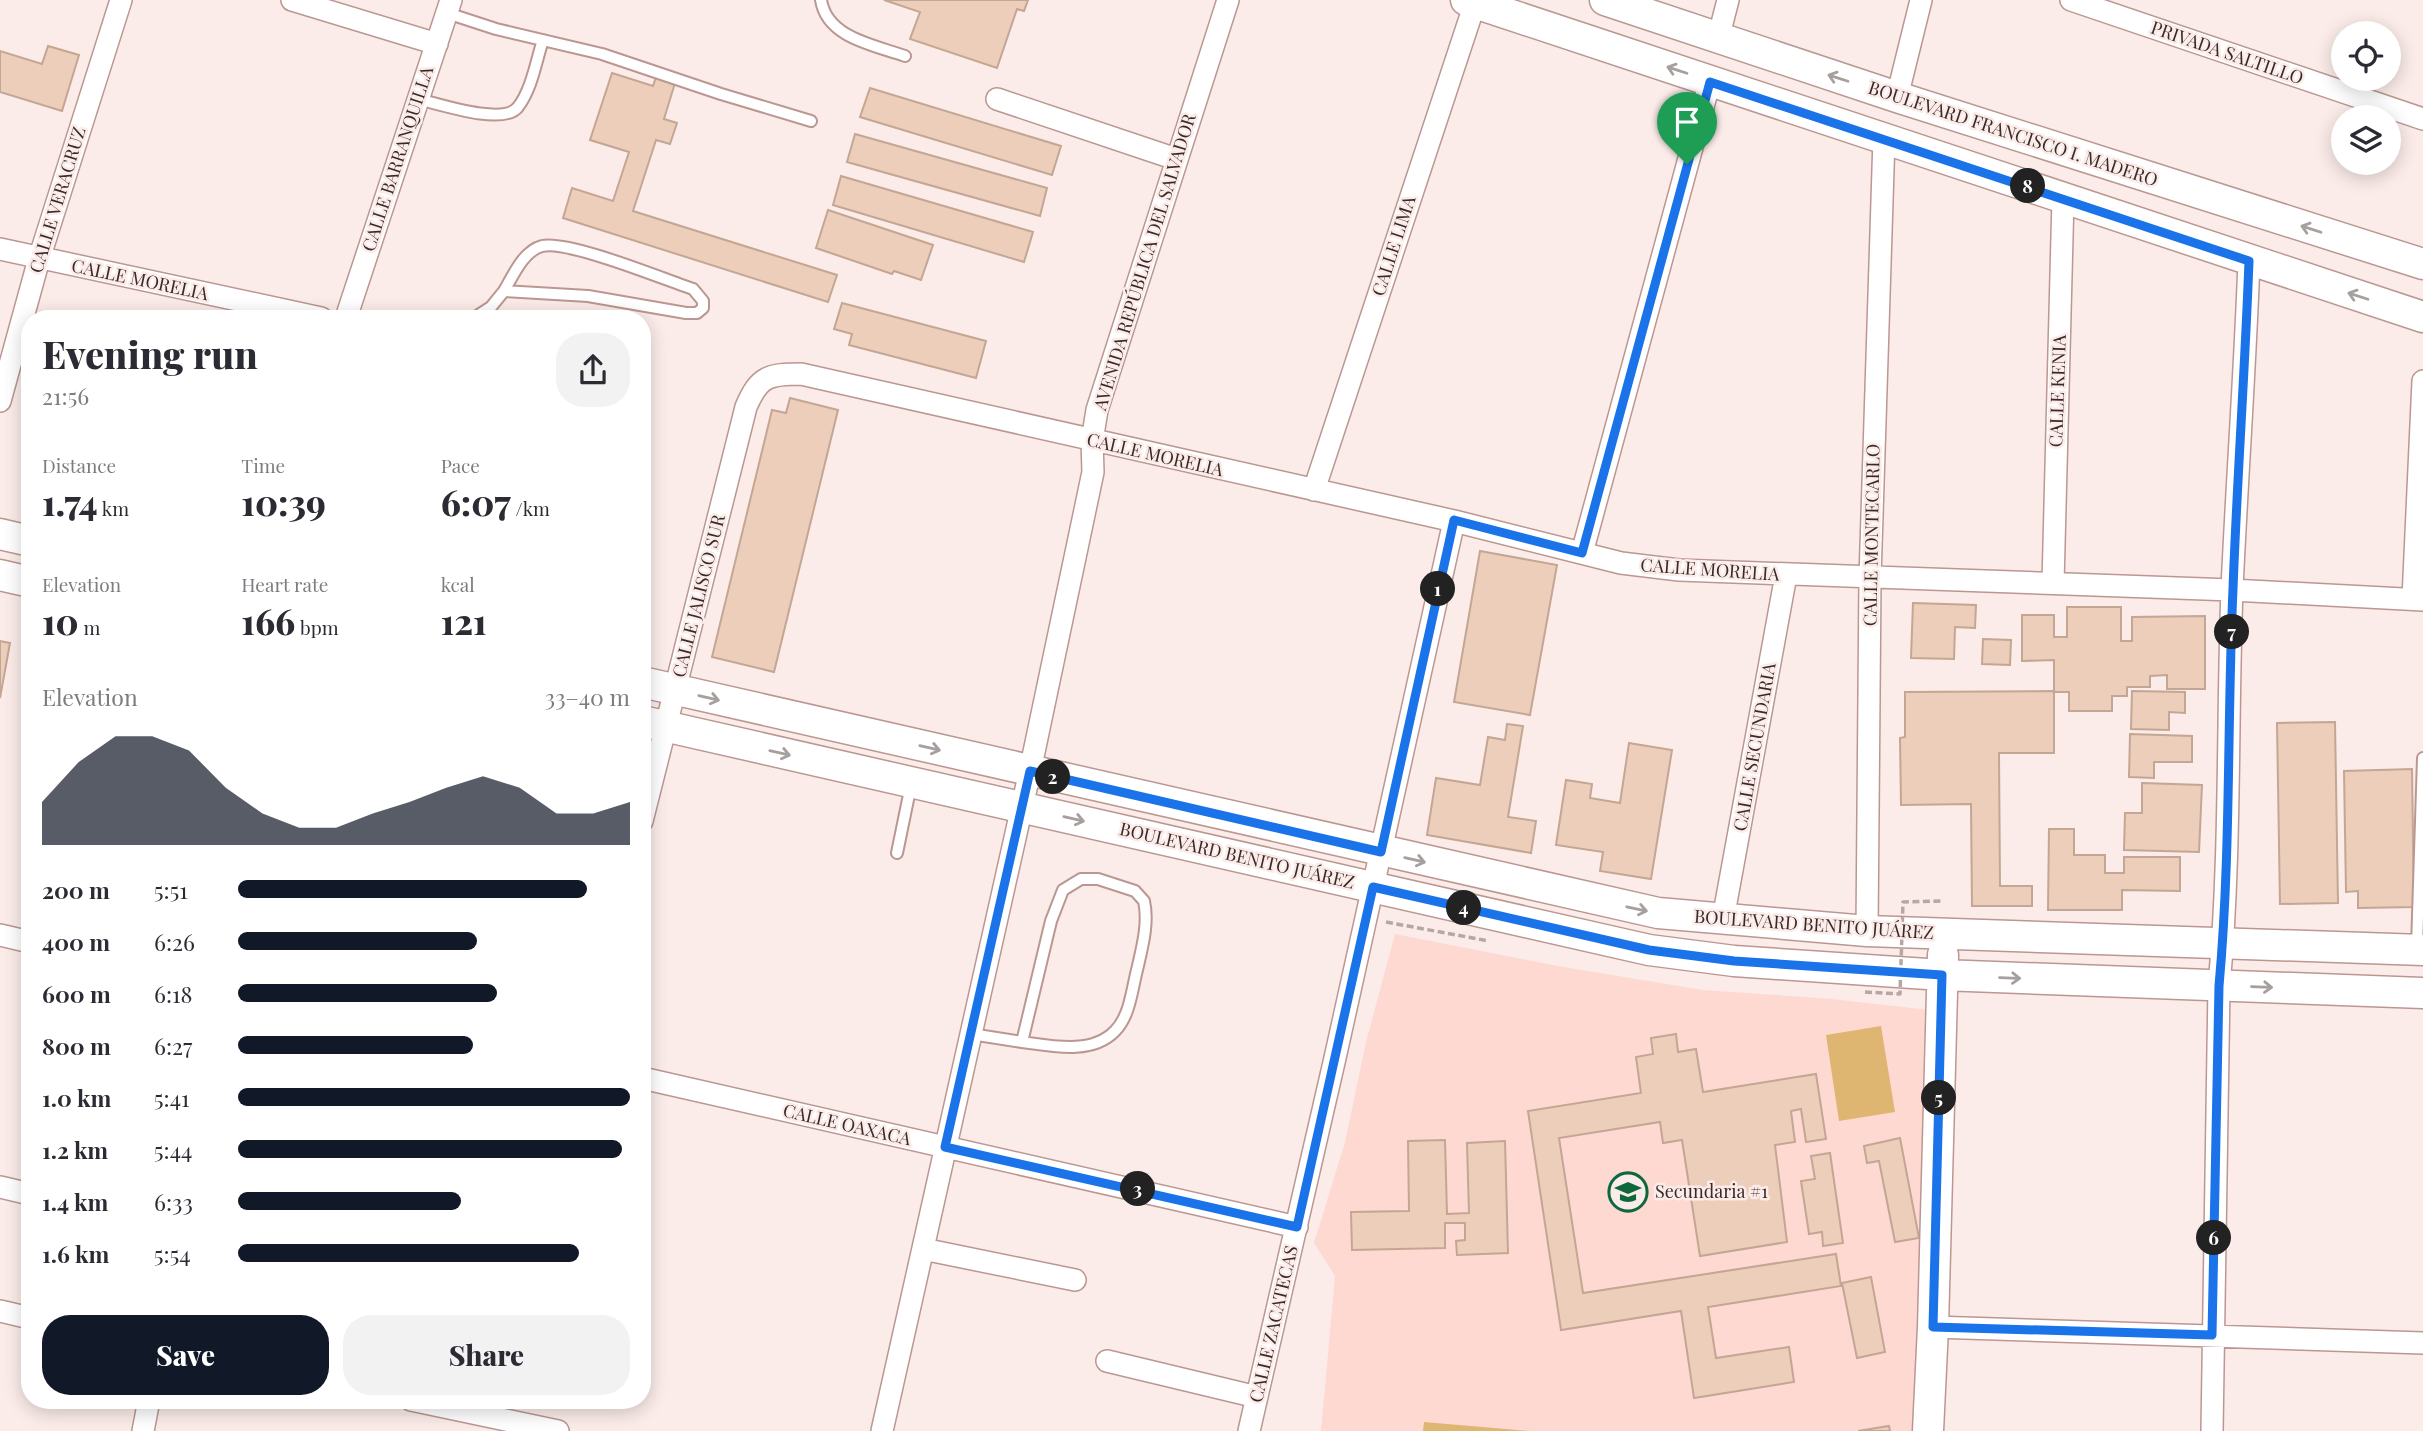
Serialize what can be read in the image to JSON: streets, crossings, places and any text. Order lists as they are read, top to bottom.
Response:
{
  "streets": {
    "main road": ["BOULEVARD FRANCISCO I. MADERO", "BOULEVARD BENITO JUÁREZ"],
    "street": [
      "PRIVADA SALTILLO",
      "CALLE BARRANQUILLA",
      "CALLE VERACRUZ",
      "CALLE LIMA",
      "AVENIDA REPÚBLICA DEL SALVADOR",
      "CALLE MORELIA",
      "CALLE KENIA",
      "CALLE MONTECARLO",
      "CALLE JALISCO SUR",
      "CALLE SECUNDARIA",
      "CALLE OAXACA",
      "CALLE ZACATECAS"
    ]
  },
  "crossings": [
    ["CALLE VERACRUZ", "CALLE MORELIA"],
    ["CALLE LIMA", "CALLE MORELIA"],
    ["AVENIDA REPÚBLICA DEL SALVADOR", "CALLE MORELIA"],
    ["AVENIDA REPÚBLICA DEL SALVADOR", "BOULEVARD BENITO JUÁREZ"],
    ["AVENIDA REPÚBLICA DEL SALVADOR", "CALLE OAXACA"],
    ["CALLE MORELIA", "CALLE KENIA"],
    ["CALLE MORELIA", "CALLE MONTECARLO"],
    ["CALLE MORELIA", "CALLE JALISCO SUR"],
    ["CALLE MORELIA", "CALLE SECUNDARIA"],
    ["CALLE MORELIA", "CALLE ZACATECAS"],
    ["CALLE MONTECARLO", "BOULEVARD BENITO JUÁREZ"],
    ["CALLE JALISCO SUR", "BOULEVARD BENITO JUÁREZ"],
    ["CALLE SECUNDARIA", "BOULEVARD BENITO JUÁREZ"],
    ["BOULEVARD BENITO JUÁREZ", "CALLE ZACATECAS"],
    ["CALLE OAXACA", "CALLE ZACATECAS"]
  ],
  "places": {
    "school or university": ["Secundaria #1"]
  },
  "page": {
    "pins": [
      "8",
      "1",
      "7",
      "2",
      "4",
      "5",
      "3",
      "6"
    ],
    "heading": ["Evening run", "21:56"],
    "stats": [
      ["Distance", "1.74 km"],
      ["Time", "10:39"],
      ["Pace", "6:07 /km"],
      ["Elevation", "10 m"],
      ["Heart rate", "166 bpm"],
      ["kcal", "121"]
    ],
    "chart": ["Elevation", "33–40 m"],
    "list": [
      {
        "name": "200 m",
        "note": "5:51"
      },
      {
        "name": "400 m",
        "note": "6:26"
      },
      {
        "name": "600 m",
        "note": "6:18"
      },
      {
        "name": "800 m",
        "note": "6:27"
      },
      {
        "name": "1.0 km",
        "note": "5:41"
      },
      {
        "name": "1.2 km",
        "note": "5:44"
      },
      {
        "name": "1.4 km",
        "note": "6:33"
      },
      {
        "name": "1.6 km",
        "note": "5:54"
      }
    ],
    "buttons": ["Save", "Share"]
  }
}
